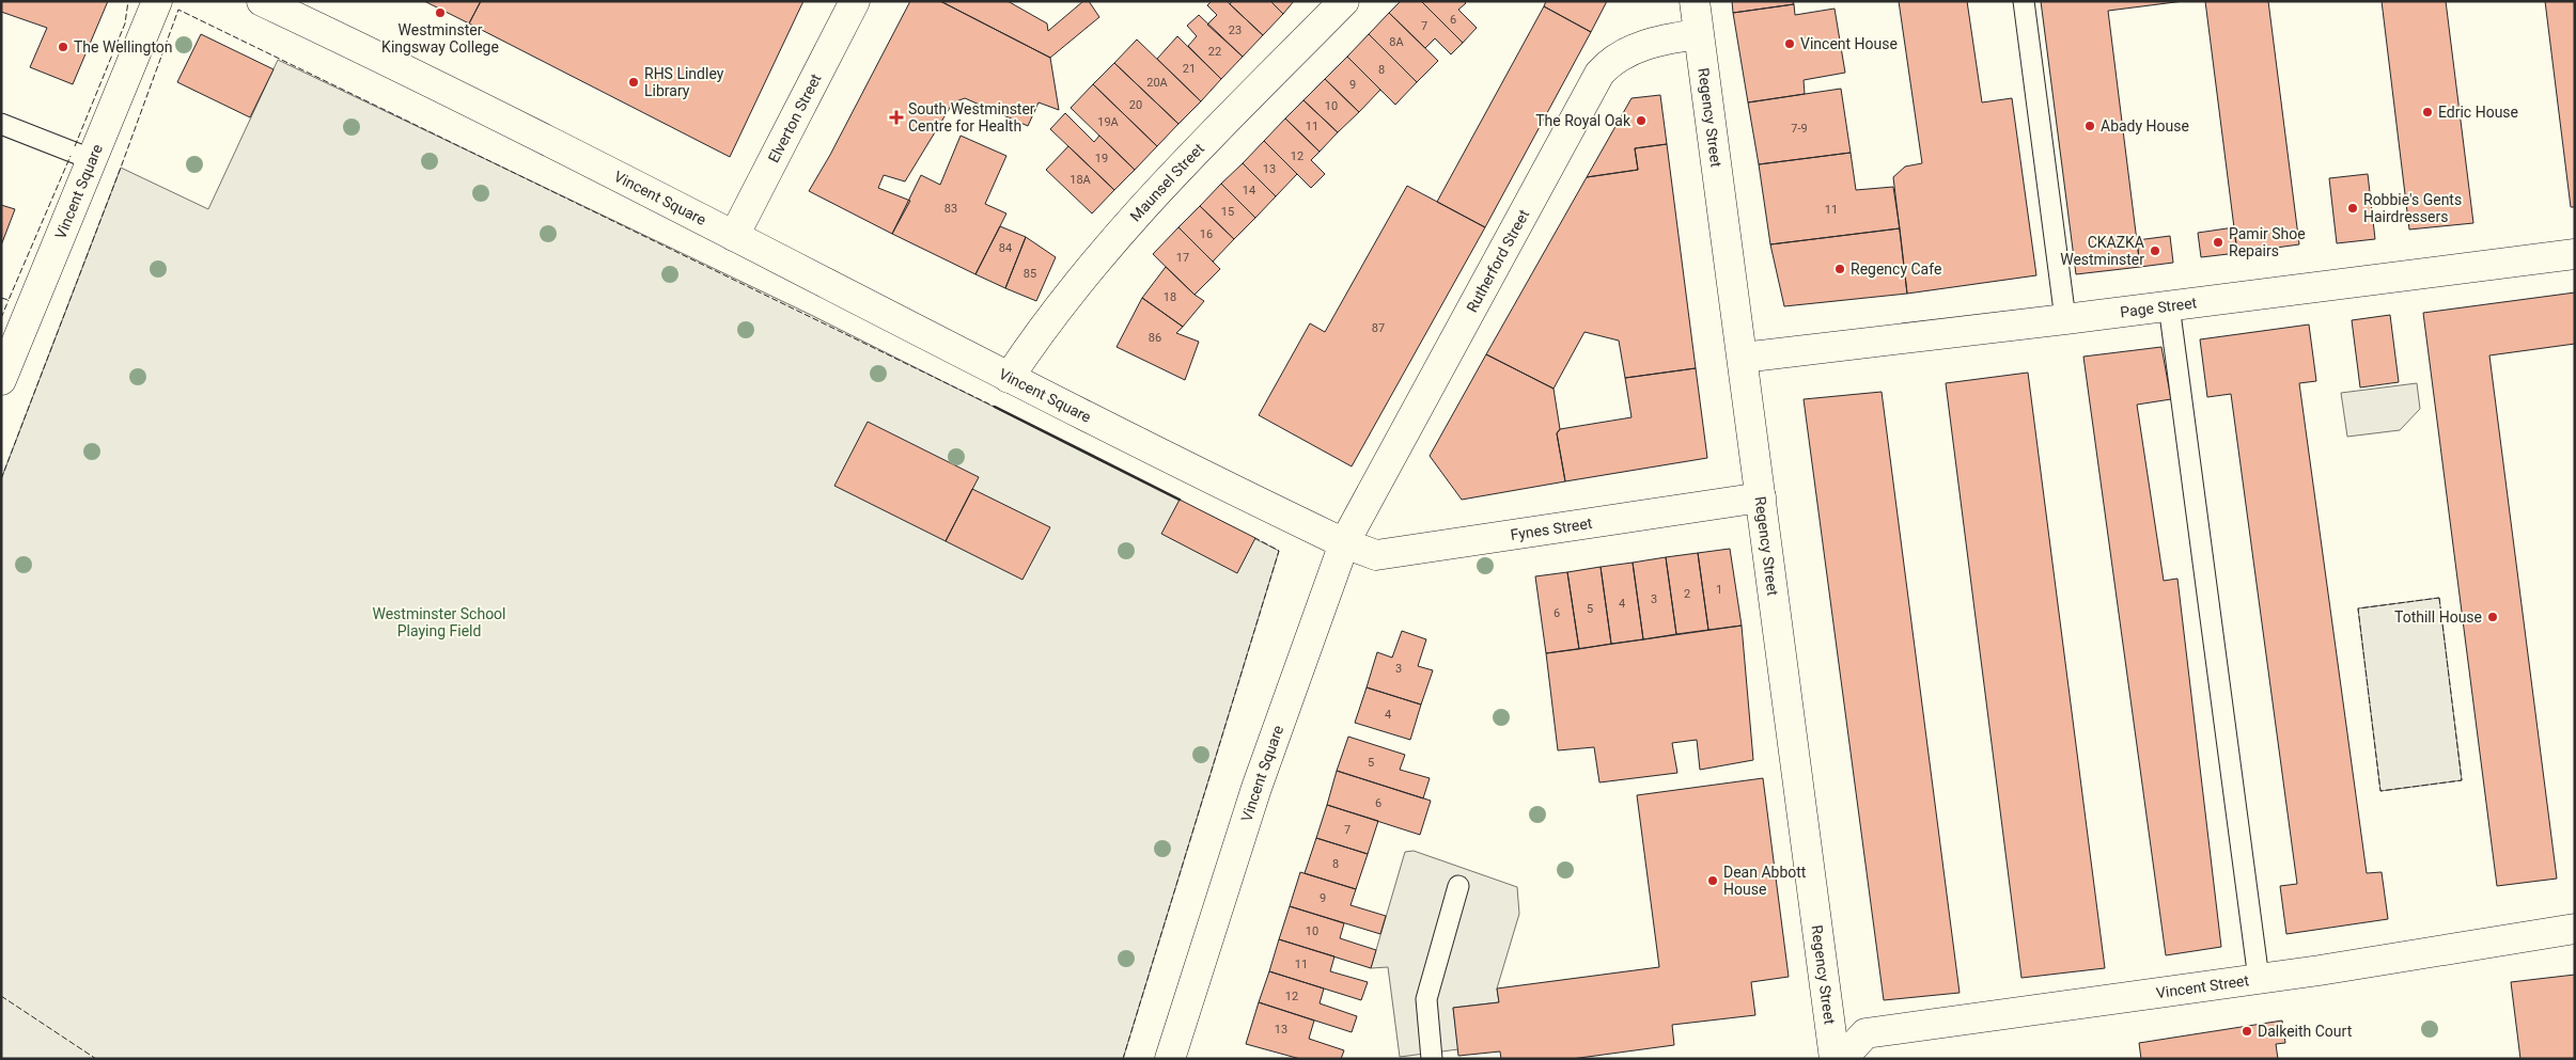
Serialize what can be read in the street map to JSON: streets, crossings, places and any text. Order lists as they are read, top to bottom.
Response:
{
  "streets": {
    "street": [
      "Regency Street",
      "Elverton Street",
      "Maunsel Street",
      "Vincent Square",
      "Rutherford Street",
      "Page Street",
      "Fynes Street",
      "Vincent Street"
    ]
  },
  "crossings": [
    ["Regency Street", "Rutherford Street"],
    ["Regency Street", "Page Street"],
    ["Regency Street", "Fynes Street"],
    ["Elverton Street", "Vincent Square"],
    ["Maunsel Street", "Vincent Square"],
    ["Vincent Square", "Rutherford Street"],
    ["Vincent Square", "Fynes Street"],
    ["Rutherford Street", "Fynes Street"]
  ],
  "parks": ["Westminster School Playing Field"],
  "places": {
    "other": [
      "Westminster Kingsway College",
      "Vincent House",
      "The Wellington",
      "RHS Lindley Library",
      "Edric House",
      "The Royal Oak",
      "Abady House",
      "Robbie's Gents Hairdressers",
      "Pamir Shoe Repairs",
      "CKAZKA Westminster",
      "Regency Cafe",
      "Tothill House",
      "Dean Abbott House",
      "Dalkeith Court"
    ],
    "health": ["South Westminster Centre for Health"]
  },
  "house_numbers": [
    "6",
    "7",
    "23",
    "8A",
    "22",
    "21",
    "8",
    "20A",
    "9",
    "20",
    "10",
    "19A",
    "11",
    "7-9",
    "12",
    "19",
    "13",
    "18A",
    "14",
    "83",
    "11",
    "15",
    "16",
    "84",
    "17",
    "85",
    "18",
    "87",
    "86",
    "1",
    "2",
    "3",
    "4",
    "5",
    "6",
    "3",
    "4",
    "5",
    "6",
    "7",
    "8",
    "9",
    "10",
    "11",
    "12",
    "13"
  ]
}
